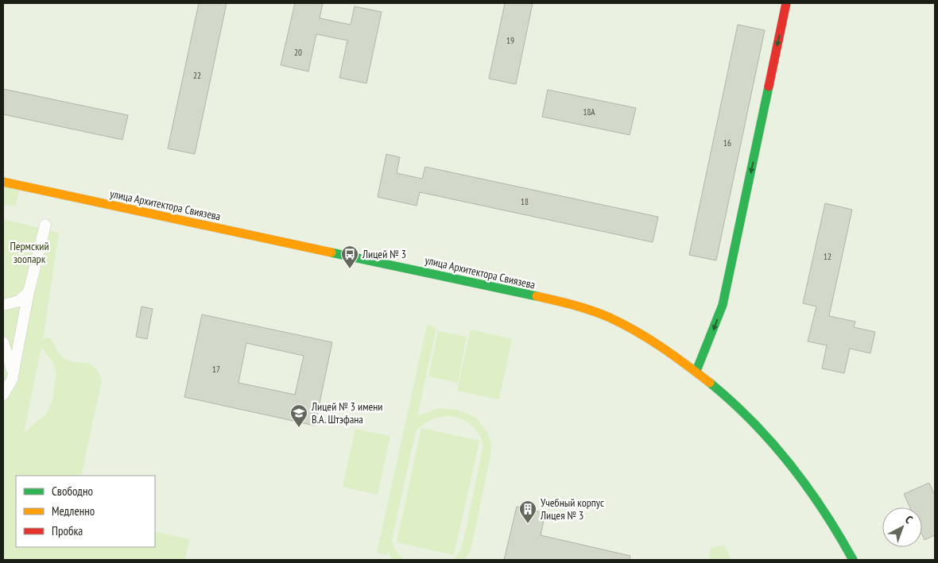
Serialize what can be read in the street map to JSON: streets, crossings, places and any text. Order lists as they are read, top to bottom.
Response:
{
  "streets": {
    "main road": ["улица Архитектора Свиязева"]
  },
  "parks": ["Пермский зоопарк"],
  "places": {
    "bus stop": ["Лицей № 3"],
    "school or university": ["Лицей № 3 имени В.А. Штэфана"],
    "building": ["Учебный корпус Лицея № 3"]
  },
  "house_numbers": [
    "19",
    "20",
    "22",
    "18А",
    "16",
    "18",
    "12",
    "17"
  ],
  "legend": ["Свободно", "Медленно", "Пробка"],
  "north": "top right"
}
